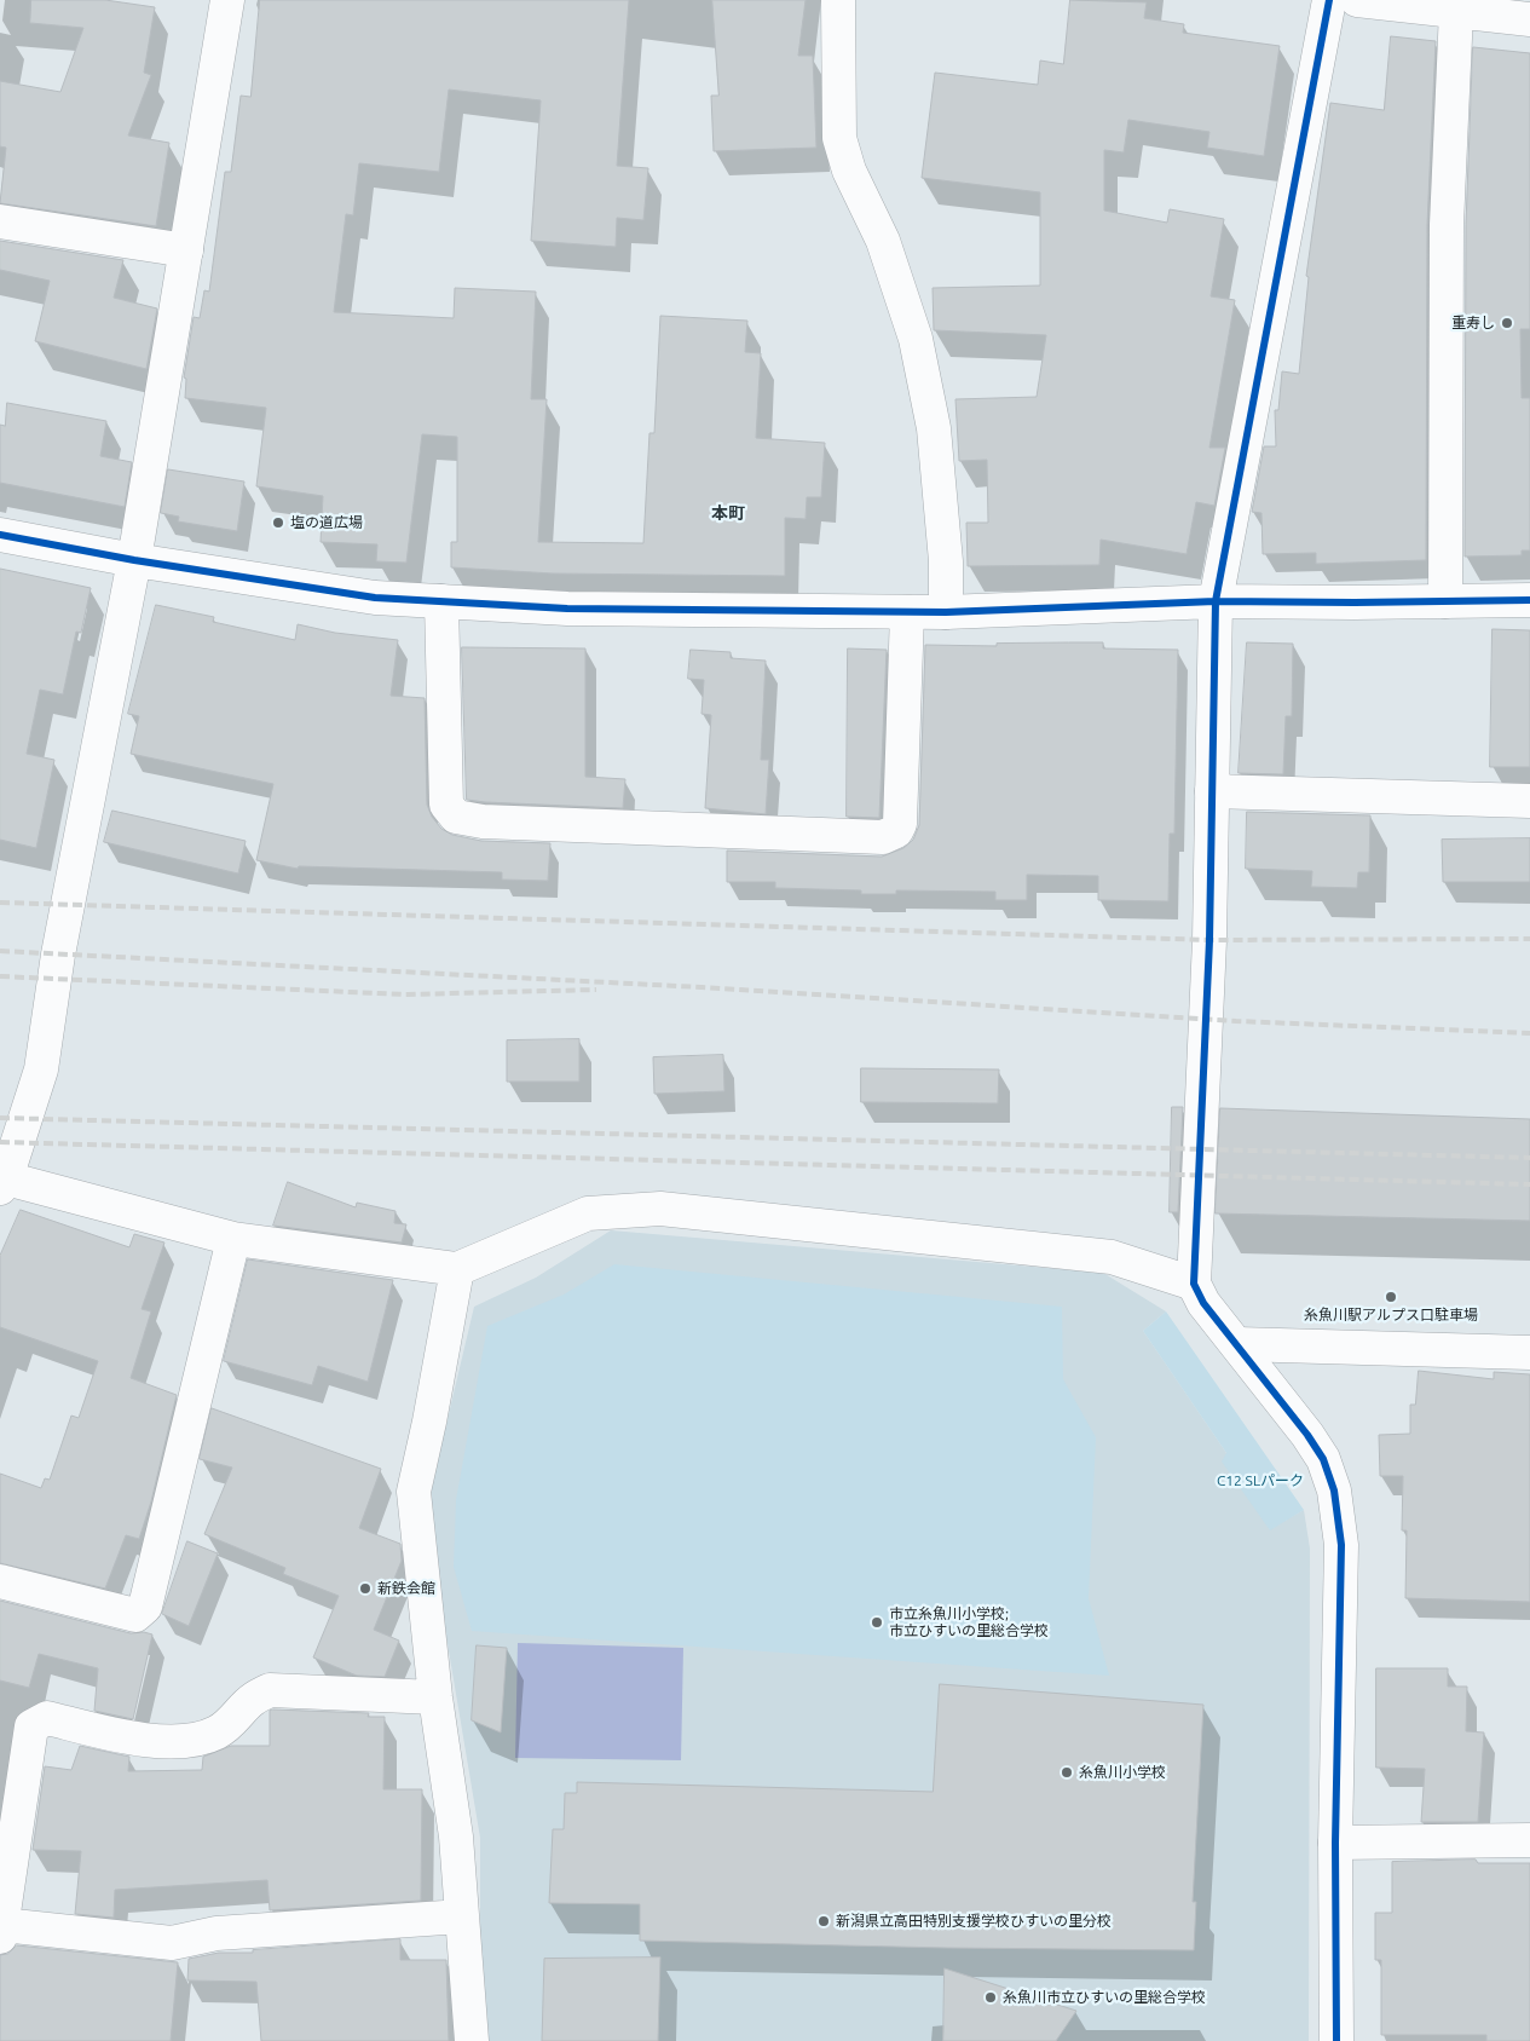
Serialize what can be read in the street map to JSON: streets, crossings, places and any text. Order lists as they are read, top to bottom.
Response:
{
  "districts": ["本町"],
  "parks": ["C12 SLパーク"],
  "places": [
    "重寿し",
    "塩の道広場",
    "糸魚川駅アルプス口駐車場",
    "新鉄会館",
    "市立糸魚川小学校; 市立ひすいの里総合学校",
    "糸魚川小学校",
    "新潟県立高田特別支援学校ひすいの里分校",
    "糸魚川市立ひすいの里総合学校"
  ]
}
